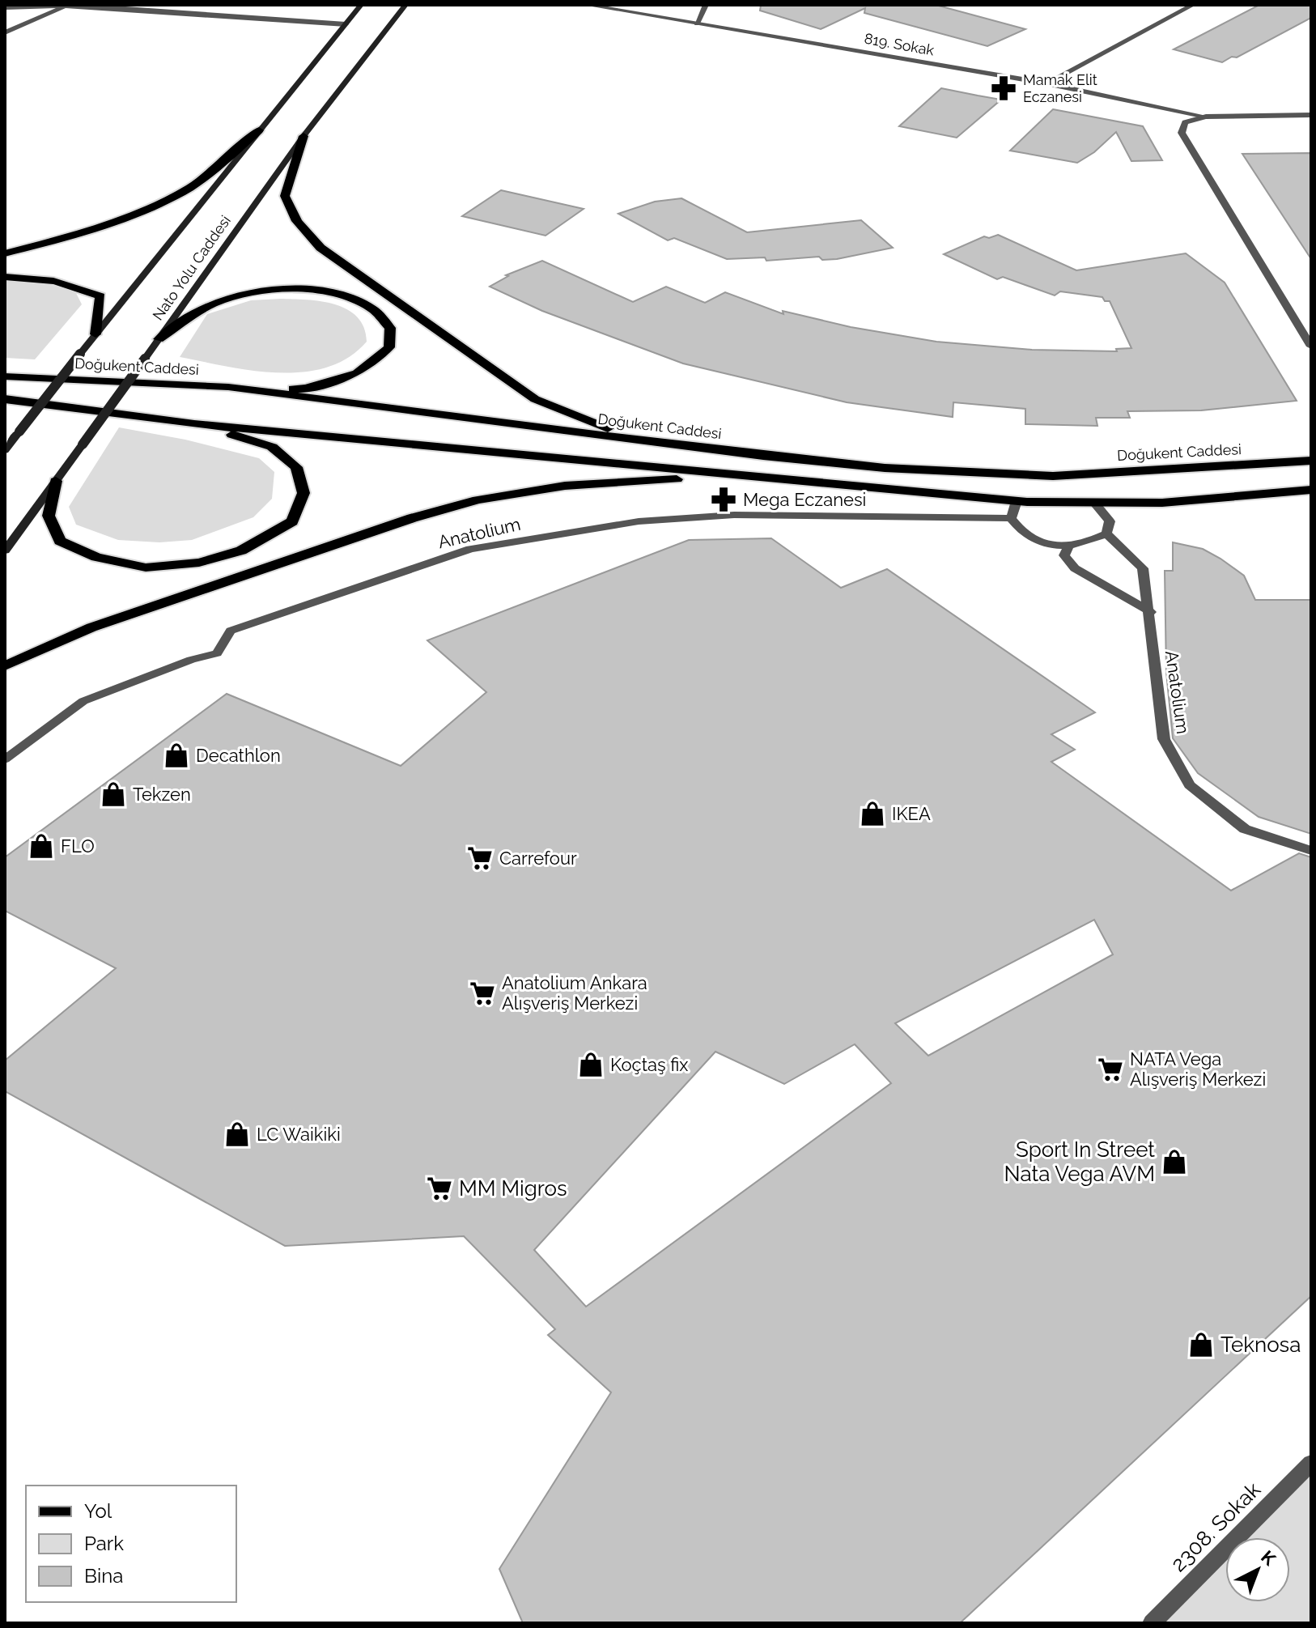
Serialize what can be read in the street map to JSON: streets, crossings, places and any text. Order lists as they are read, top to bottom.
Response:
{
  "streets": {
    "main road": ["Nato Yolu Caddesi", "Doğukent Caddesi"],
    "street": ["819. Sokak", "Anatolium", "2308. Sokak"]
  },
  "places": {
    "pharmacy": ["Mamak Elit Eczanesi", "Mega Eczanesi"],
    "shop": [
      "Decathlon",
      "Tekzen",
      "IKEA",
      "FLO",
      "Koçtaş fix",
      "LC Waikiki",
      "Sport In Street Nata Vega AVM",
      "Teknosa"
    ],
    "supermarket": [
      "Carrefour",
      "Anatolium Ankara Alışveriş Merkezi",
      "NATA Vega Alışveriş Merkezi",
      "MM Migros"
    ]
  },
  "legend": ["Yol", "Park", "Bina"],
  "north": "top right"
}
